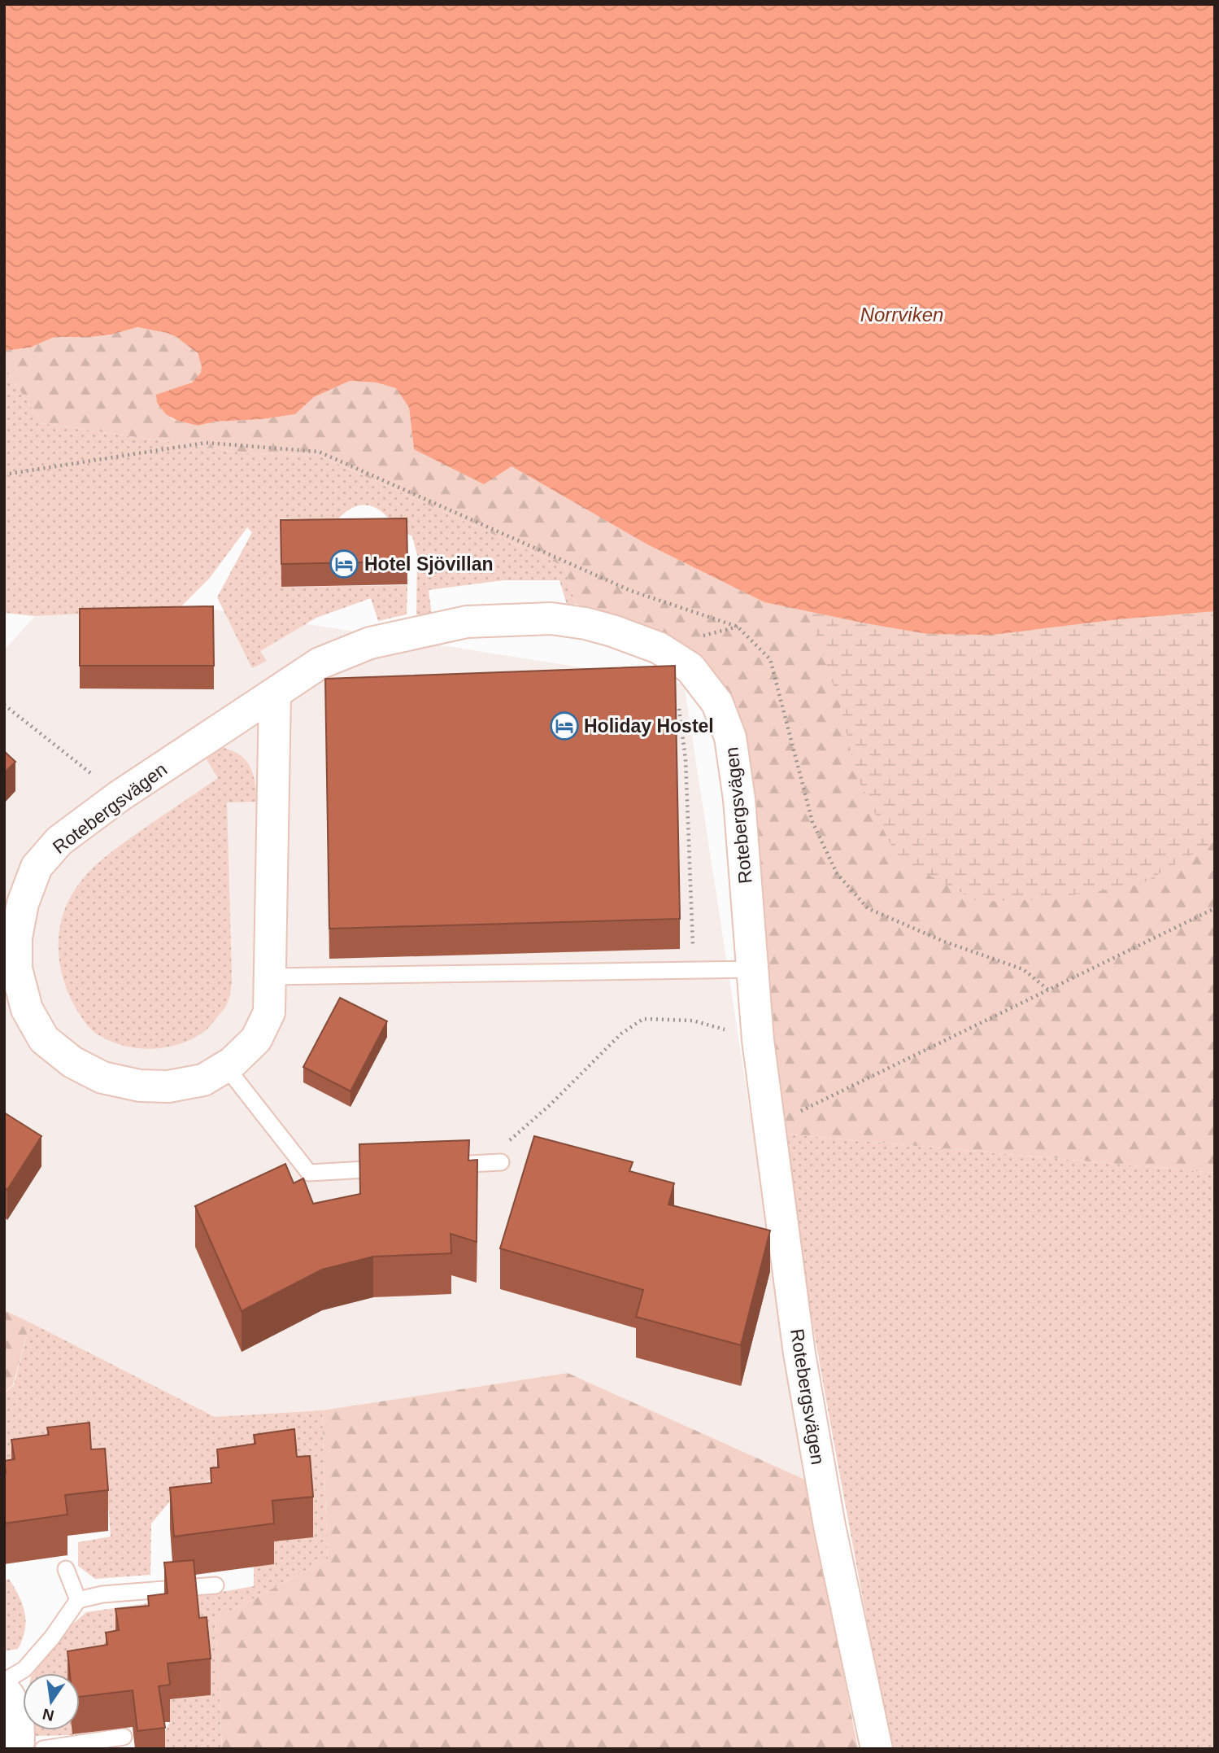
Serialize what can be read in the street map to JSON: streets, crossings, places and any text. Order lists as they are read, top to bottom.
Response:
{
  "streets": {
    "street": ["Rotebergsvägen"]
  },
  "water": ["Norrviken"],
  "places": {
    "hotel": ["Hotel Sjövillan", "Holiday Hostel"]
  },
  "north": "bottom"
}
